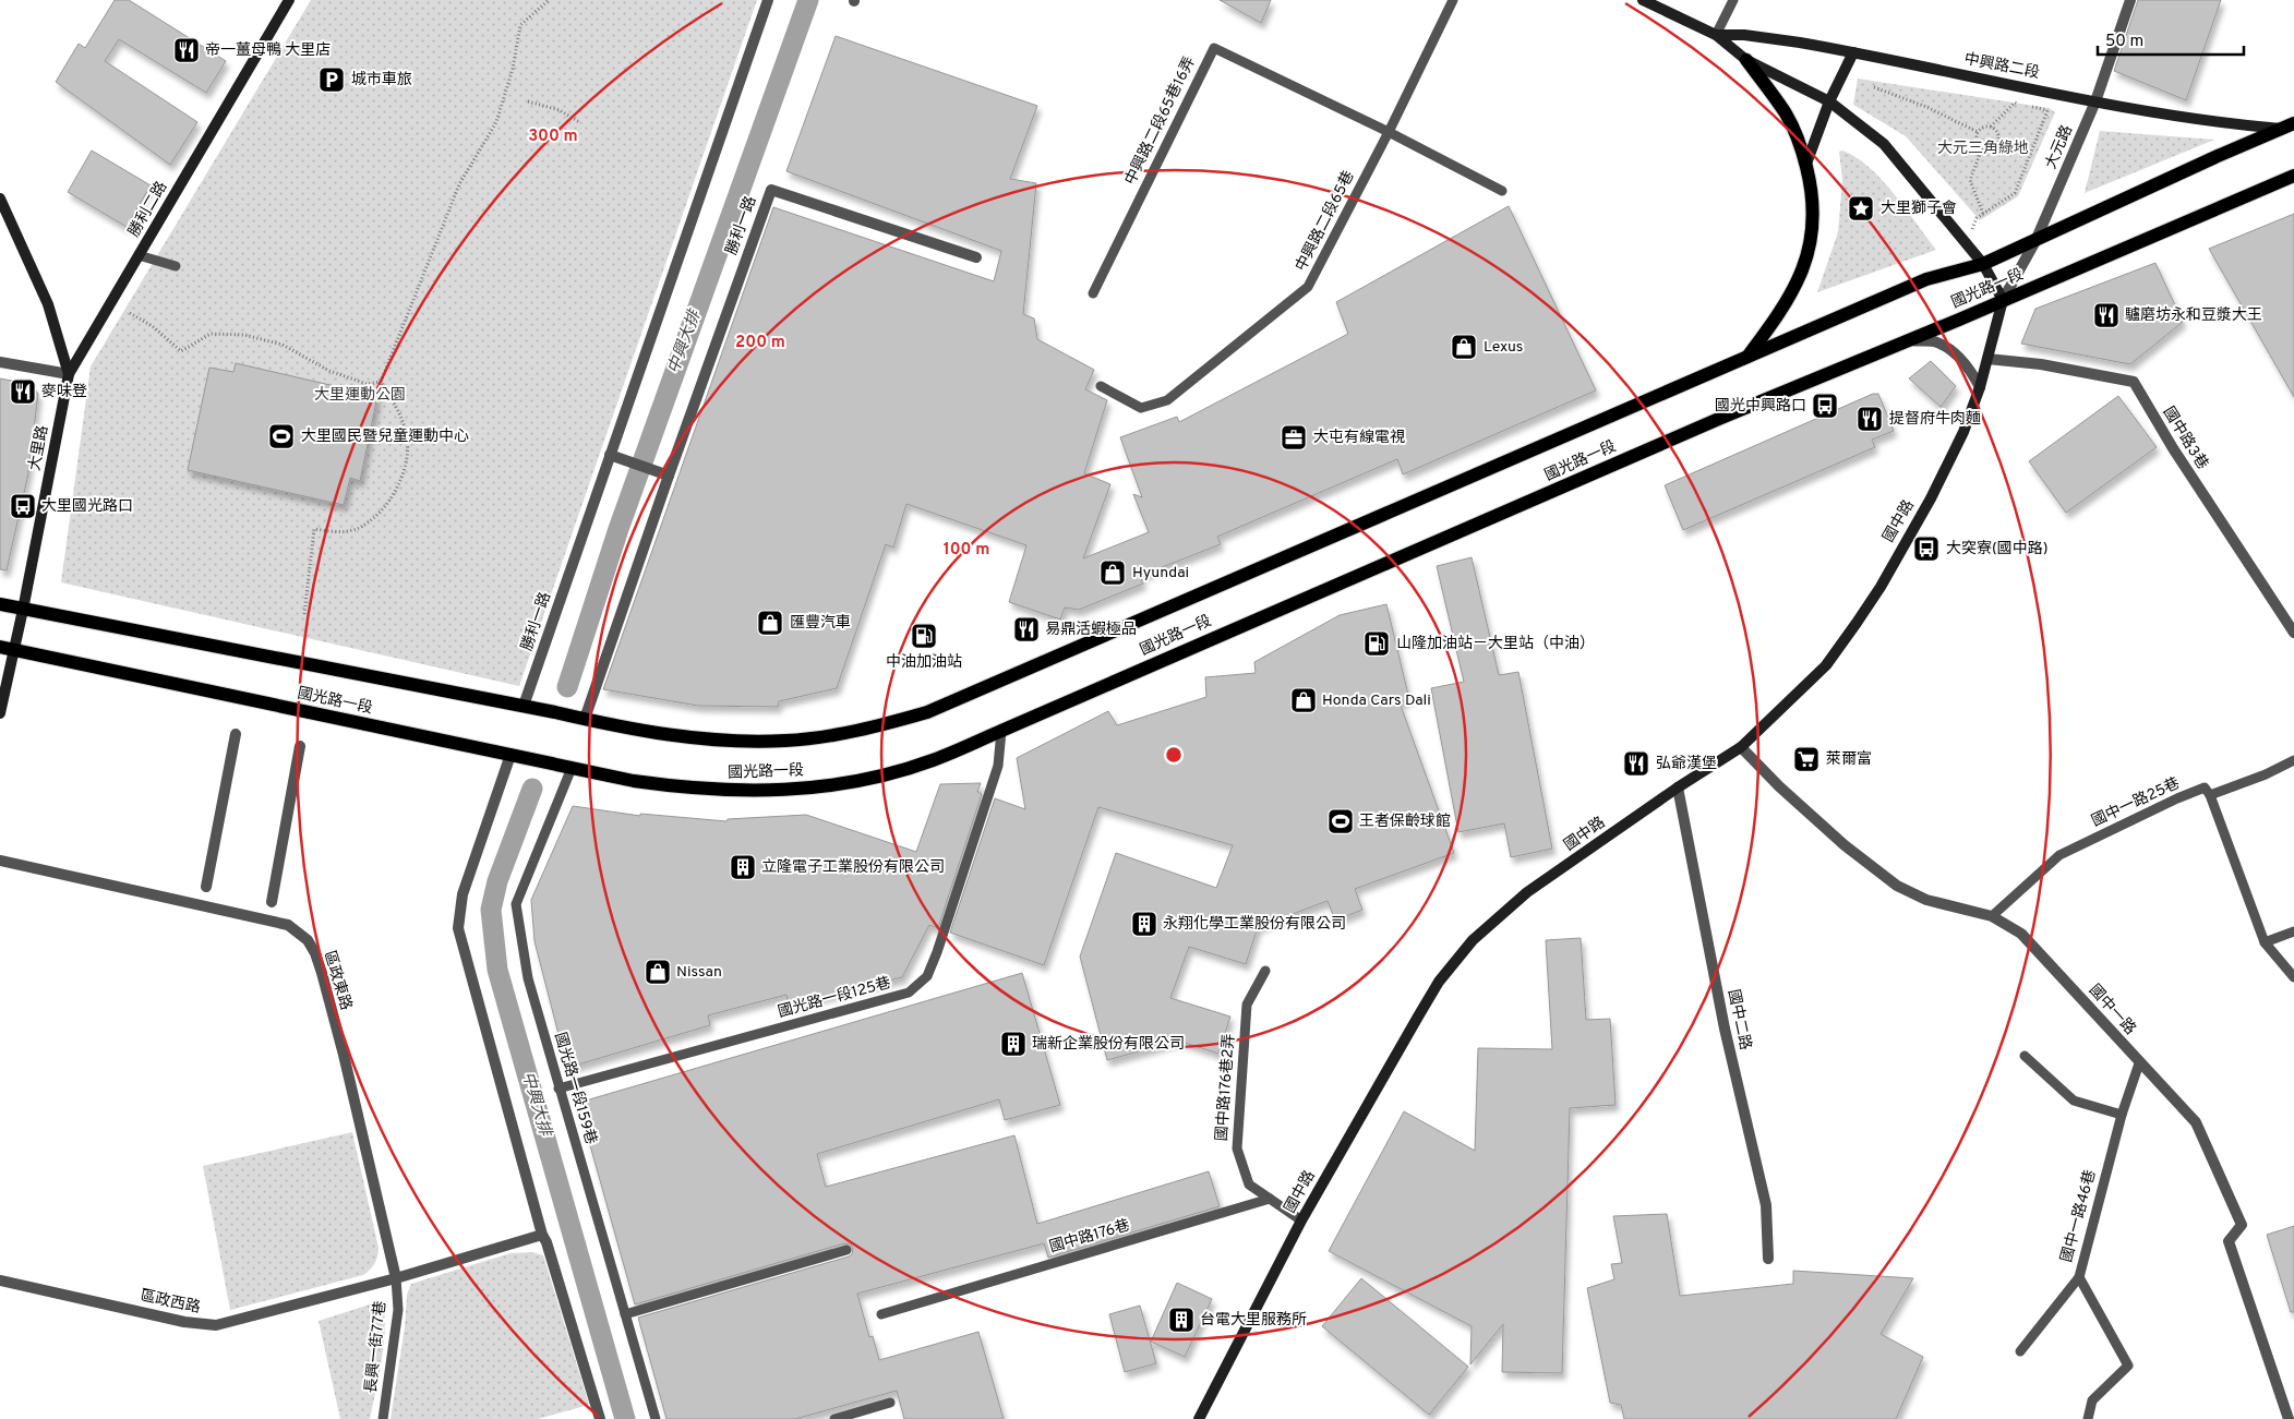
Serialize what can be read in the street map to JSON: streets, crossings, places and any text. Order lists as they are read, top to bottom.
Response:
{
  "streets": {
    "main road": ["國光路一段"],
    "street": [
      "中興路二段",
      "大元路",
      "勝利二路",
      "勝利一路",
      "國中路3巷",
      "大里路",
      "國中路",
      "區政東路",
      "國中一路",
      "國中二路",
      "區政西路"
    ],
    "lane": [
      "中興路二段65巷16弄",
      "中興路二段65巷",
      "國中一路25巷",
      "國光路一段125巷",
      "國中路176巷2弄",
      "國光路一段159巷",
      "國中一路46巷",
      "國中路176巷",
      "長興一街77巷"
    ]
  },
  "crossings": [
    ["中興路二段", "大元路"],
    ["中興路二段", "國光路一段"],
    ["中興路二段", "國中路"],
    ["中興路二段65巷16弄", "中興路二段65巷"],
    ["大元路", "國光路一段"],
    ["大元路", "國中路"],
    ["勝利二路", "大里路"],
    ["勝利一路", "國光路一段"],
    ["國光路一段", "大里路"],
    ["國光路一段", "國中路"],
    ["國光路一段", "國光路一段125巷"],
    ["國光路一段", "國光路一段159巷"],
    ["國中路3巷", "國中路"],
    ["國中路", "國中一路"],
    ["國中路", "國中二路"],
    ["國中一路25巷", "國中一路"],
    ["區政東路", "區政西路"],
    ["區政東路", "長興一街77巷"],
    ["國光路一段125巷", "國光路一段159巷"],
    ["國中一路", "國中一路46巷"],
    ["國中路176巷2弄", "國中路176巷"],
    ["區政西路", "長興一街77巷"]
  ],
  "water": ["中興大排"],
  "parks": ["大元三角綠地", "大里運動公園"],
  "places": {
    "restaurant": [
      "帝一薑母鴨 大里店",
      "驢磨坊永和豆漿大王",
      "麥味登",
      "提督府牛肉麵",
      "易鼎活蝦極品",
      "弘爺漢堡"
    ],
    "parking": ["城市車旅"],
    "place": ["大里獅子會"],
    "shop": [
      "Lexus",
      "Hyundai",
      "匯豐汽車",
      "Honda Cars Dali",
      "Nissan"
    ],
    "bus stop": ["國光中興路口", "大里國光路口", "大突寮(國中路)"],
    "sports": ["大里國民暨兒童運動中心", "王者保齡球館"],
    "office": ["大屯有線電視"],
    "fuel station": ["中油加油站", "山隆加油站－大里站（中油）"],
    "supermarket": ["萊爾富"],
    "building": [
      "立隆電子工業股份有限公司",
      "永翔化學工業股份有限公司",
      "瑞新企業股份有限公司",
      "台電大里服務所"
    ]
  },
  "scale_bar": "50 m",
  "rings": ["300 m", "200 m", "100 m"]
}
